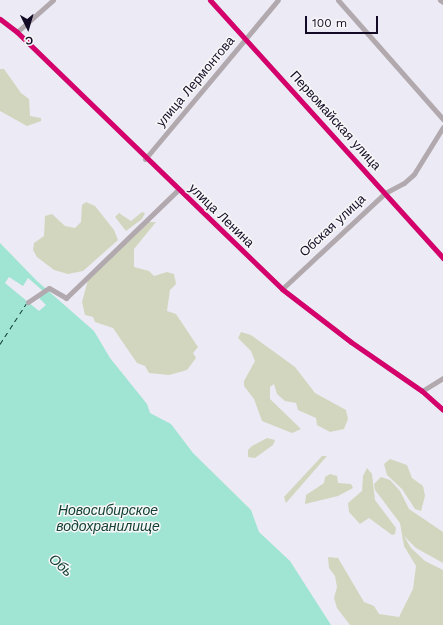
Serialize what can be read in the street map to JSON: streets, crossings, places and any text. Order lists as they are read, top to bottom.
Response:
{
  "streets": {
    "street": [
      "улица Лермонтова",
      "Первомайская улица",
      "улица Ленина",
      "Обская улица"
    ]
  },
  "crossings": [
    ["улица Лермонтова", "Первомайская улица"],
    ["улица Лермонтова", "улица Ленина"],
    ["Первомайская улица", "Обская улица"],
    ["улица Ленина", "Обская улица"]
  ],
  "water": ["Новосибирское водохранилище", "Обь"],
  "scale_bar": "100 m",
  "north": "bottom"
}
